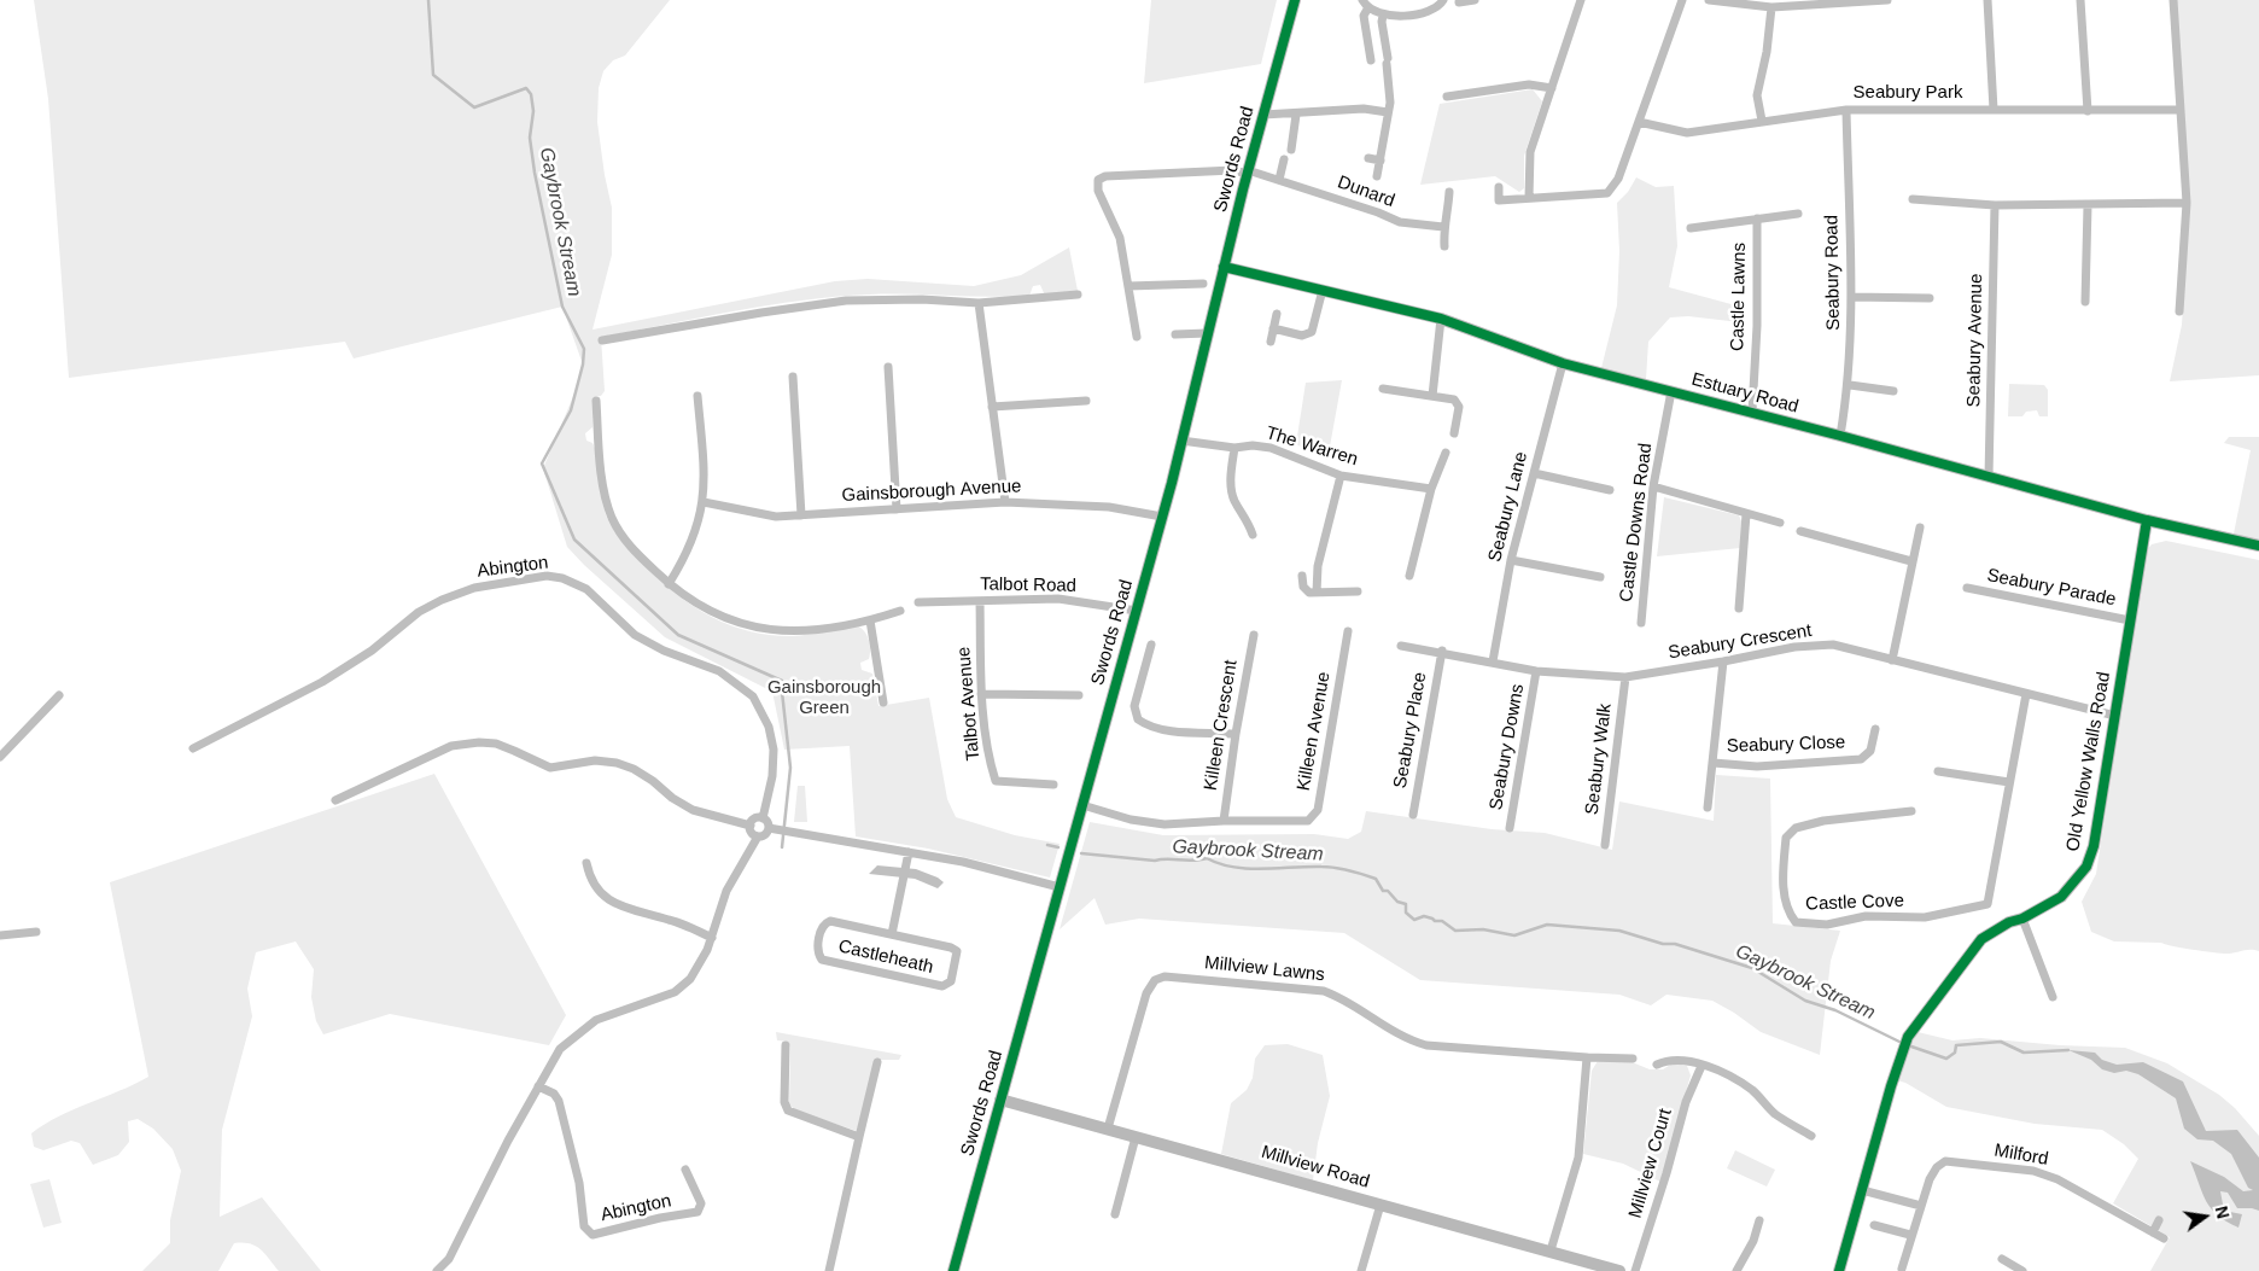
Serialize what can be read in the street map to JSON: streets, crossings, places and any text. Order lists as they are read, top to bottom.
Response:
{
  "streets": {
    "street": [
      "Seabury Park",
      "Swords Road",
      "Dunard",
      "Seabury Road",
      "Castle Lawns",
      "Seabury Avenue",
      "Estuary Road",
      "The Warren",
      "Gainsborough Avenue",
      "Seabury Lane",
      "Castle Downs Road",
      "Abington",
      "Talbot Road",
      "Seabury Parade",
      "Seabury Crescent",
      "Talbot Avenue",
      "Killeen Crescent",
      "Seabury Place",
      "Killeen Avenue",
      "Seabury Close",
      "Seabury Downs",
      "Seabury Walk",
      "Old Yellow Walls Road",
      "Castle Cove",
      "Castleheath",
      "Millview Lawns",
      "Milford",
      "Millview Court",
      "Millview Road"
    ]
  },
  "crossings": [
    ["Seabury Park", "Seabury Road"],
    ["Swords Road", "Dunard"],
    ["Swords Road", "Estuary Road"],
    ["Swords Road", "The Warren"],
    ["Swords Road", "Gainsborough Avenue"],
    ["Swords Road", "Talbot Road"],
    ["Swords Road", "Millview Road"],
    ["Seabury Road", "Estuary Road"],
    ["Castle Lawns", "Estuary Road"],
    ["Seabury Avenue", "Estuary Road"],
    ["Estuary Road", "Seabury Lane"],
    ["Estuary Road", "Castle Downs Road"],
    ["Estuary Road", "Old Yellow Walls Road"],
    ["Seabury Lane", "Seabury Crescent"],
    ["Talbot Road", "Talbot Avenue"],
    ["Seabury Parade", "Old Yellow Walls Road"],
    ["Seabury Crescent", "Seabury Place"],
    ["Seabury Crescent", "Seabury Close"],
    ["Seabury Crescent", "Seabury Downs"],
    ["Seabury Crescent", "Seabury Walk"],
    ["Seabury Crescent", "Old Yellow Walls Road"],
    ["Killeen Crescent", "Killeen Avenue"],
    ["Millview Lawns", "Millview Road"]
  ],
  "water": ["Gaybrook Stream"],
  "parks": ["Gainsborough Green"],
  "north": "right"
}
